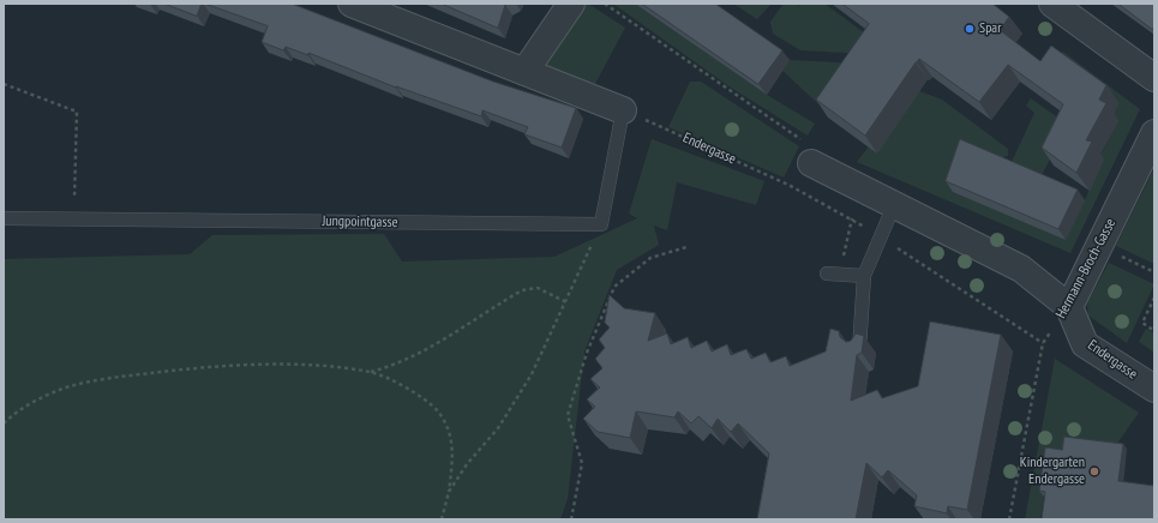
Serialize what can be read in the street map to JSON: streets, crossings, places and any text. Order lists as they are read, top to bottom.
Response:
{
  "streets": {
    "street": ["Endergasse", "Hermann-Broch-Gasse"],
    "lane": ["Jungpointgasse"]
  },
  "crossings": [
    ["Endergasse", "Hermann-Broch-Gasse"]
  ],
  "places": ["Spar", "Kindergarten Endergasse"]
}
